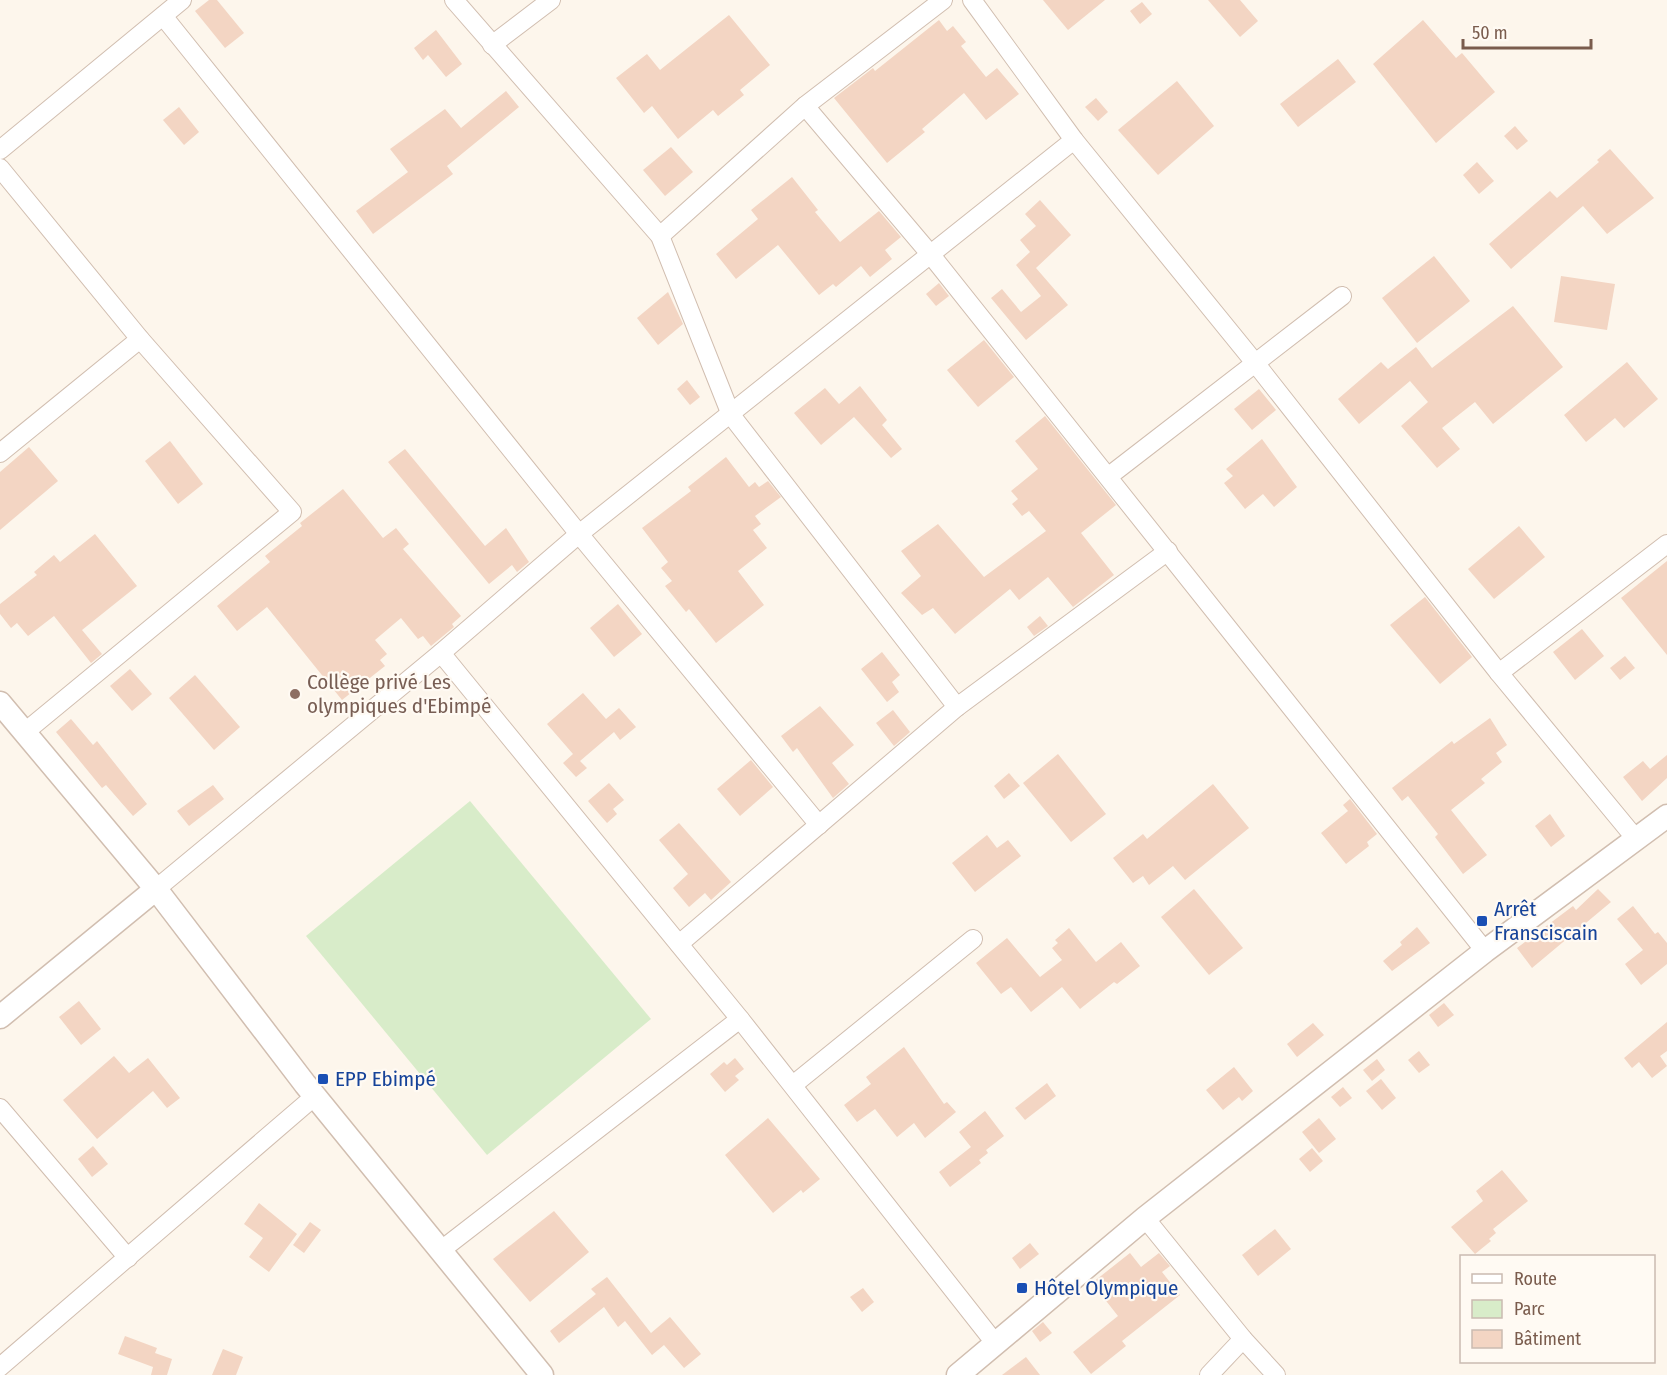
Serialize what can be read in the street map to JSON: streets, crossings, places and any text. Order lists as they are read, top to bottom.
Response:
{
  "places": {
    "other": ["Collège privé Les olympiques d'Ebimpé"],
    "transit": ["Arrêt Fransciscain", "EPP Ebimpé", "Hôtel Olympique"]
  },
  "legend": ["Route", "Parc", "Bâtiment"],
  "scale_bar": "50 m"
}
